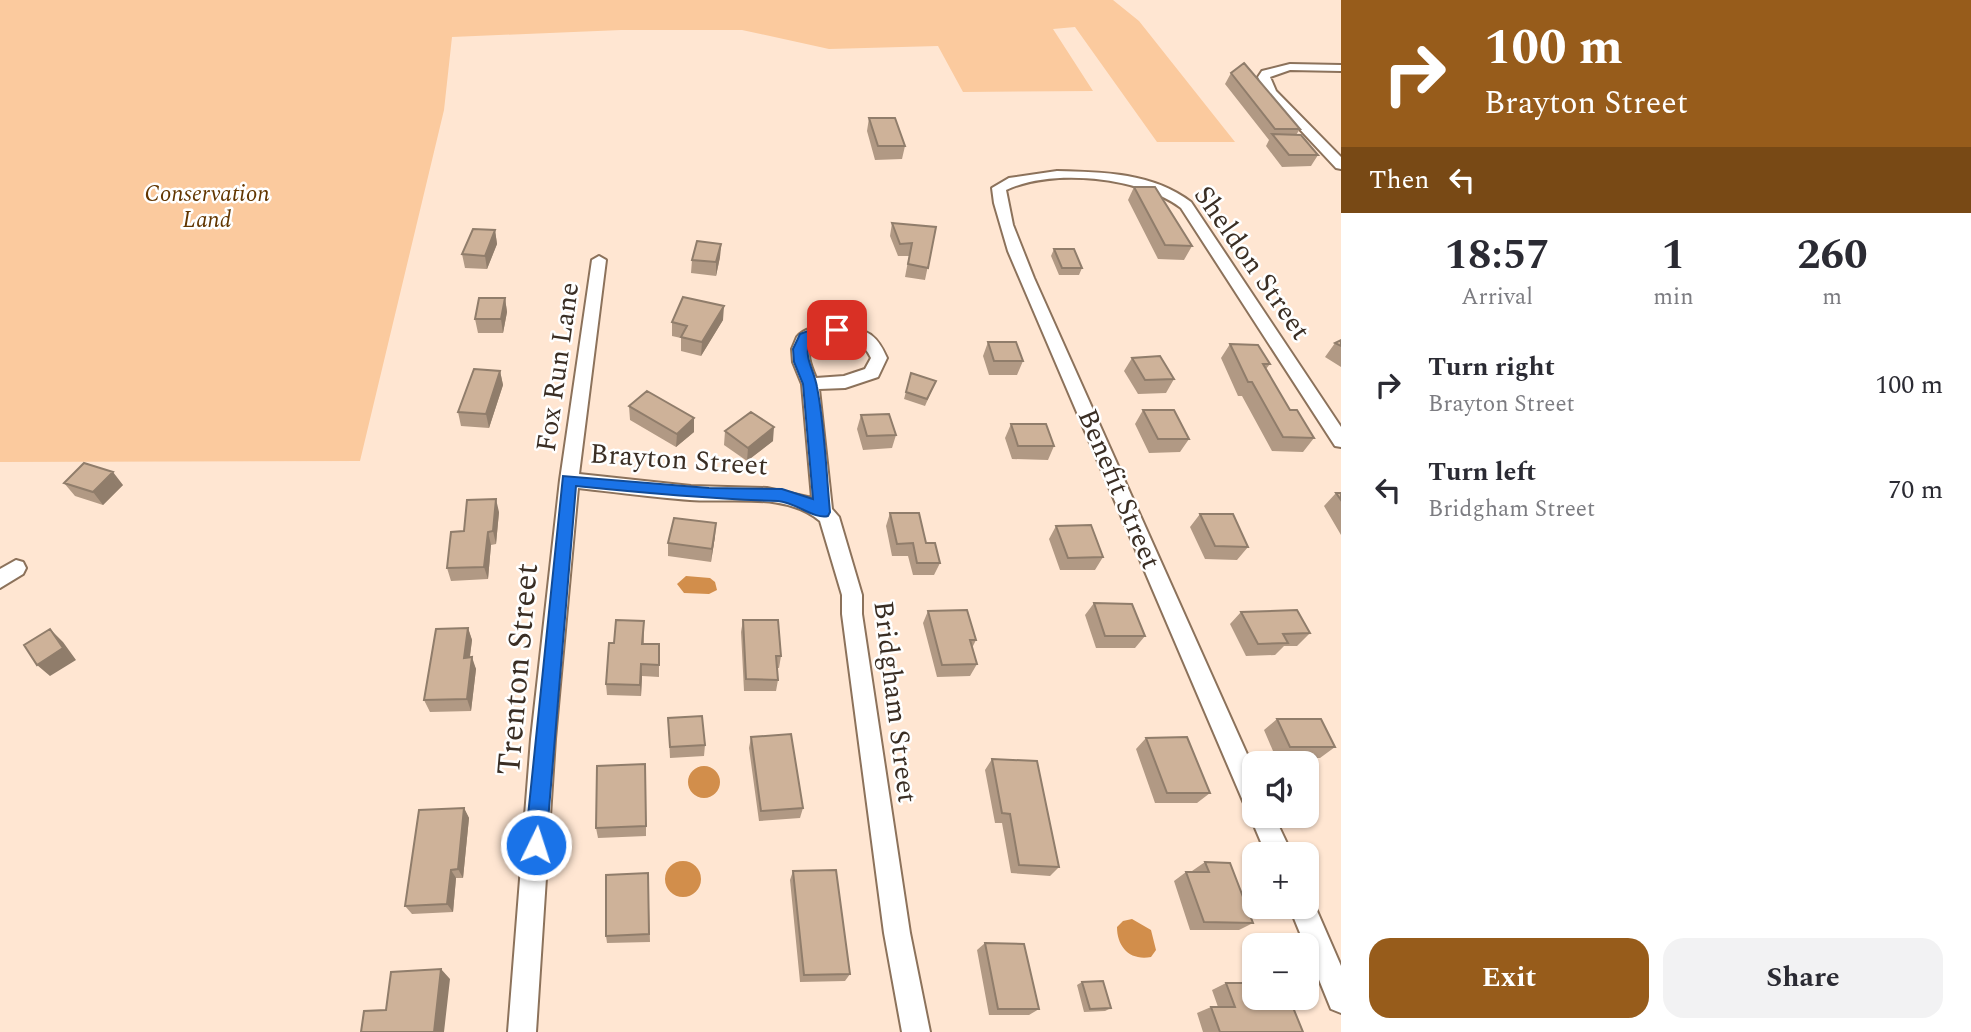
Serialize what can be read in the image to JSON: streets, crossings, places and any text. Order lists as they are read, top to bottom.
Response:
{
  "streets": {
    "street": [
      "Sheldon Street",
      "Fox Run Lane",
      "Brayton Street",
      "Benefit Street",
      "Trenton Street",
      "Bridgham Street"
    ]
  },
  "crossings": [
    ["Sheldon Street", "Benefit Street"],
    ["Fox Run Lane", "Brayton Street"],
    ["Fox Run Lane", "Trenton Street"],
    ["Brayton Street", "Trenton Street"],
    ["Brayton Street", "Bridgham Street"]
  ],
  "parks": ["Conservation Land"],
  "page": {
    "turn": ["100 m", "Brayton Street"],
    "then": "Then",
    "eta": [
      "18:57",
      "Arrival",
      "1",
      "min",
      "260",
      "m"
    ],
    "list": [
      {
        "name": "Turn right",
        "note": "Brayton Street",
        "value": "100 m"
      },
      {
        "name": "Turn left",
        "note": "Bridgham Street",
        "value": "70 m"
      }
    ],
    "map_buttons": ["+", "−"],
    "buttons": ["Exit", "Share"]
  }
}
